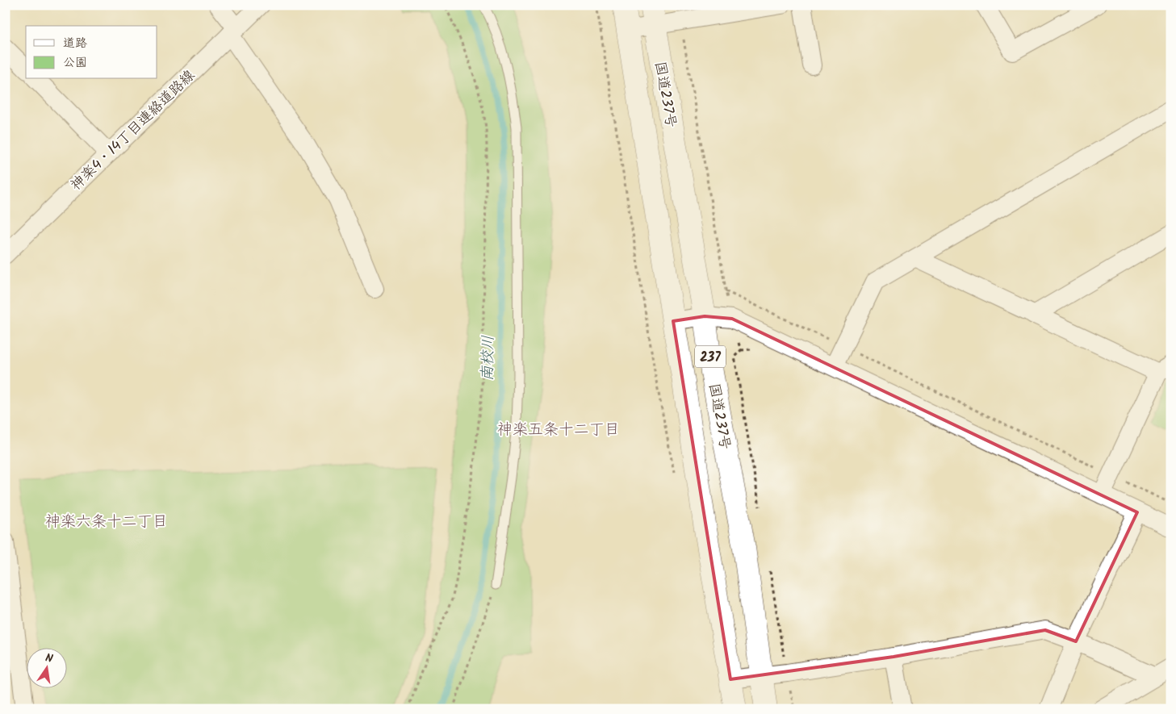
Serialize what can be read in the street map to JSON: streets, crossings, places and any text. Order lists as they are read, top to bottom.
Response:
{
  "streets": {
    "highway": ["国道237号", "237"],
    "street": ["神楽4・14丁目連絡道路線"]
  },
  "districts": ["神楽五条十二丁目", "神楽六条十二丁目"],
  "water": ["南校川"],
  "legend": ["道路", "公園"],
  "north": "top"
}
